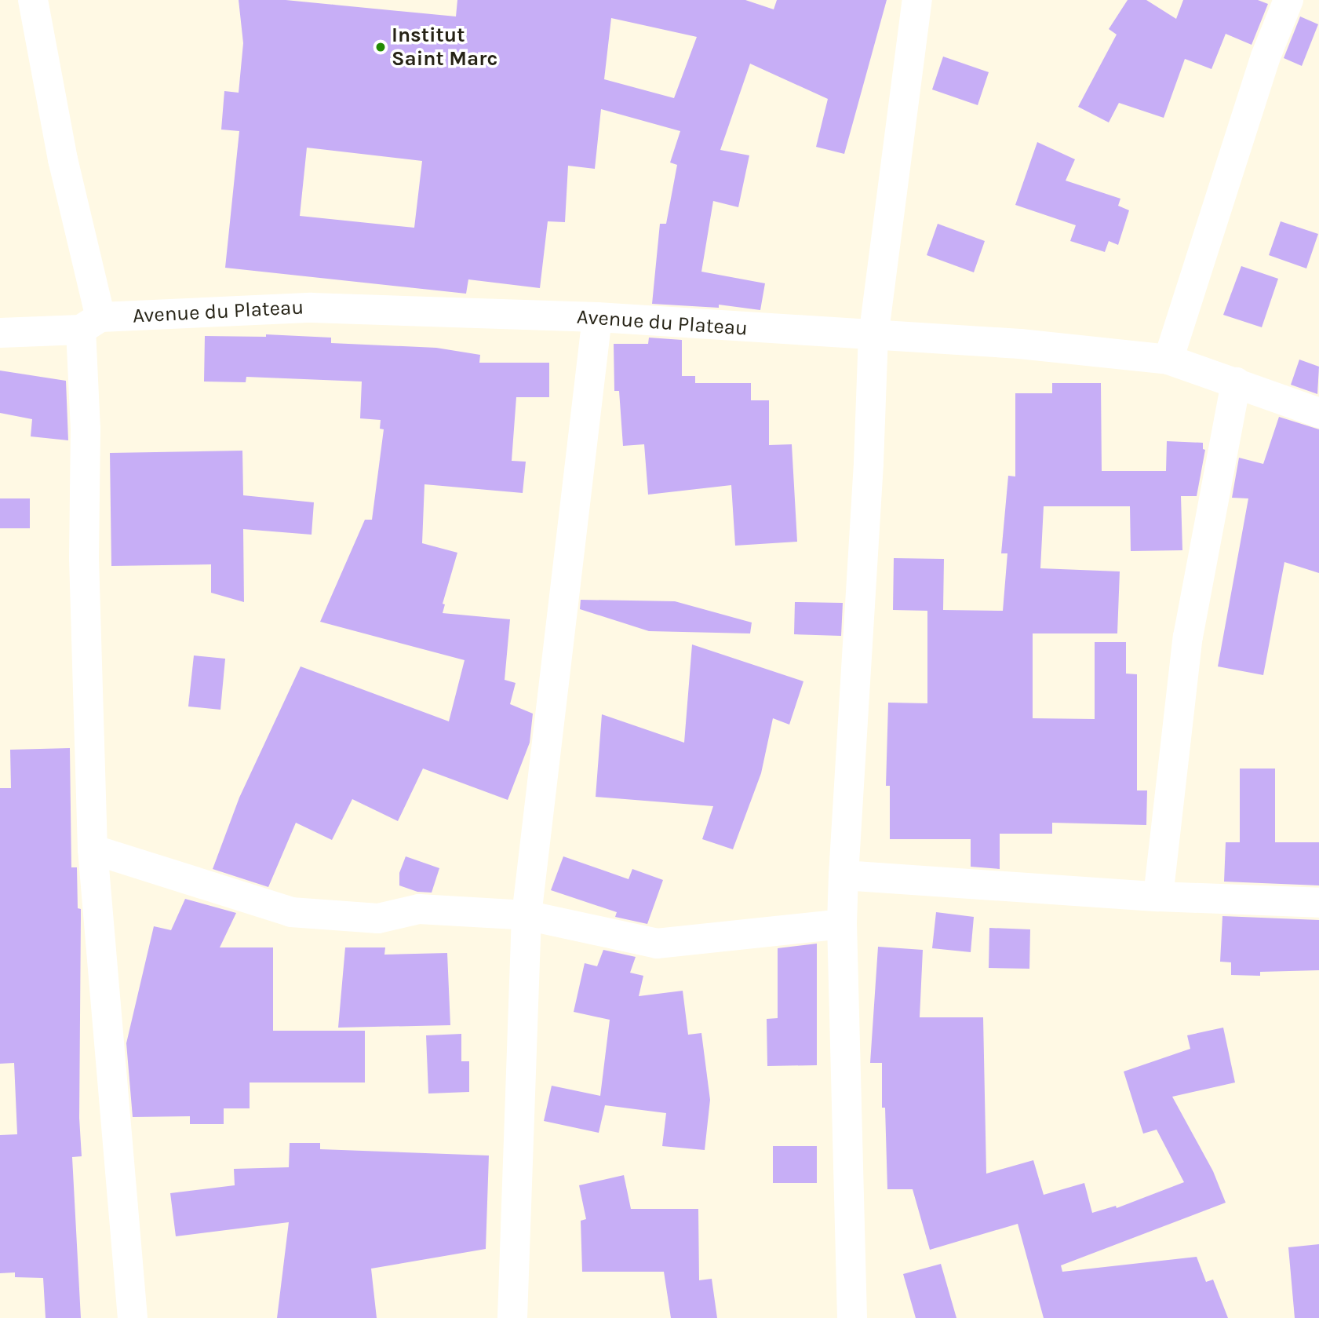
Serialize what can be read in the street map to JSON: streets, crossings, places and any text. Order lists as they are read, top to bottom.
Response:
{
  "streets": {
    "street": ["Avenue du Plateau"]
  },
  "places": ["Institut Saint Marc"]
}
